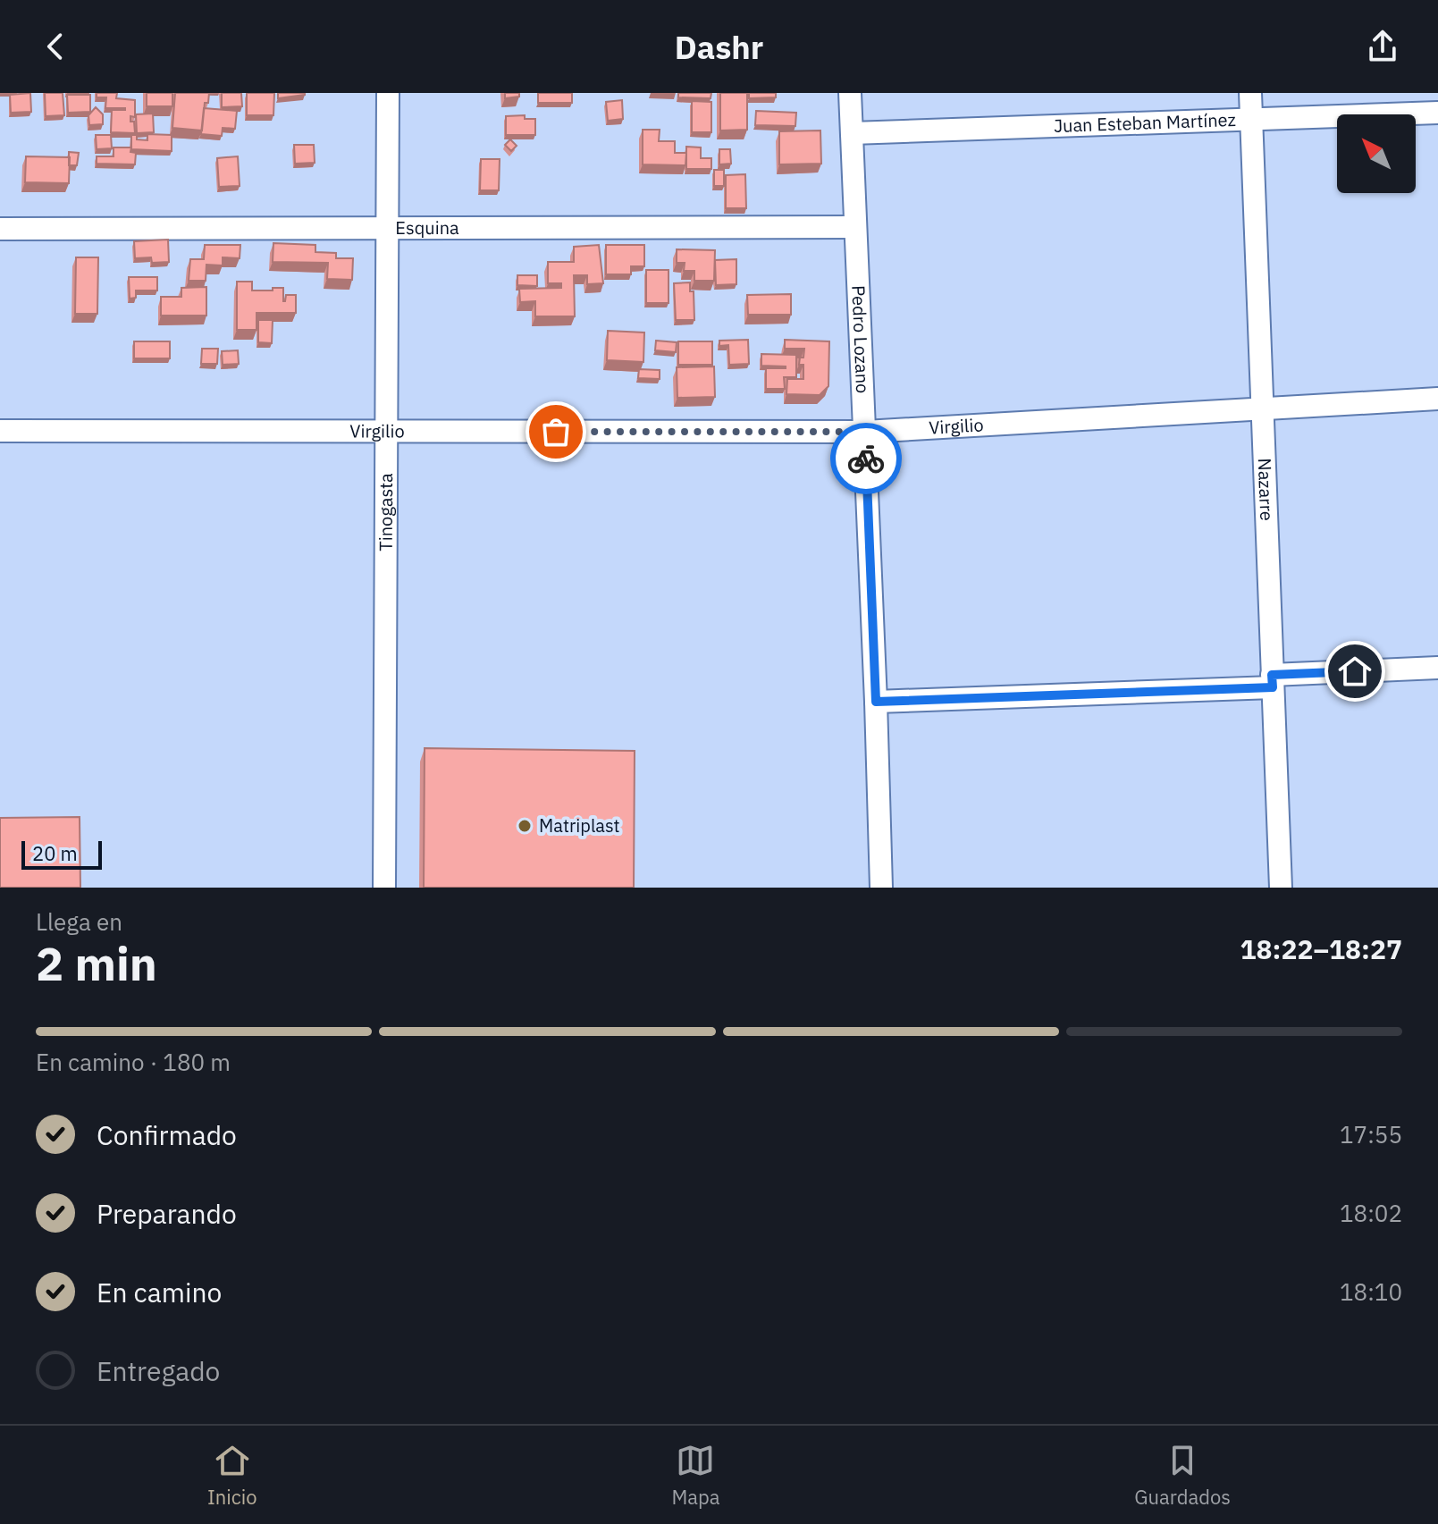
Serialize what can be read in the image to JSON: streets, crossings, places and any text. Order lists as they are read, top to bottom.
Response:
{
  "streets": {
    "street": [
      "Juan Esteban Martínez",
      "Esquina",
      "Pedro Lozano",
      "Virgilio",
      "Nazarre",
      "Tinogasta"
    ]
  },
  "crossings": [
    ["Juan Esteban Martínez", "Pedro Lozano"],
    ["Juan Esteban Martínez", "Nazarre"],
    ["Esquina", "Pedro Lozano"],
    ["Esquina", "Tinogasta"],
    ["Pedro Lozano", "Virgilio"],
    ["Virgilio", "Nazarre"],
    ["Virgilio", "Tinogasta"]
  ],
  "places": ["Matriplast"],
  "scale_bar": "20 m",
  "north": "top left",
  "page": {
    "header": "Dashr",
    "scale": "20 m",
    "heading": ["2 min", "Llega en", "18:22–18:27"],
    "bar": "En camino · 180 m",
    "list": [
      ["Confirmado", "17:55"],
      ["Preparando", "18:02"],
      ["En camino", "18:10"],
      "Entregado"
    ],
    "tabs": ["Inicio", "Mapa", "Guardados"]
  }
}
